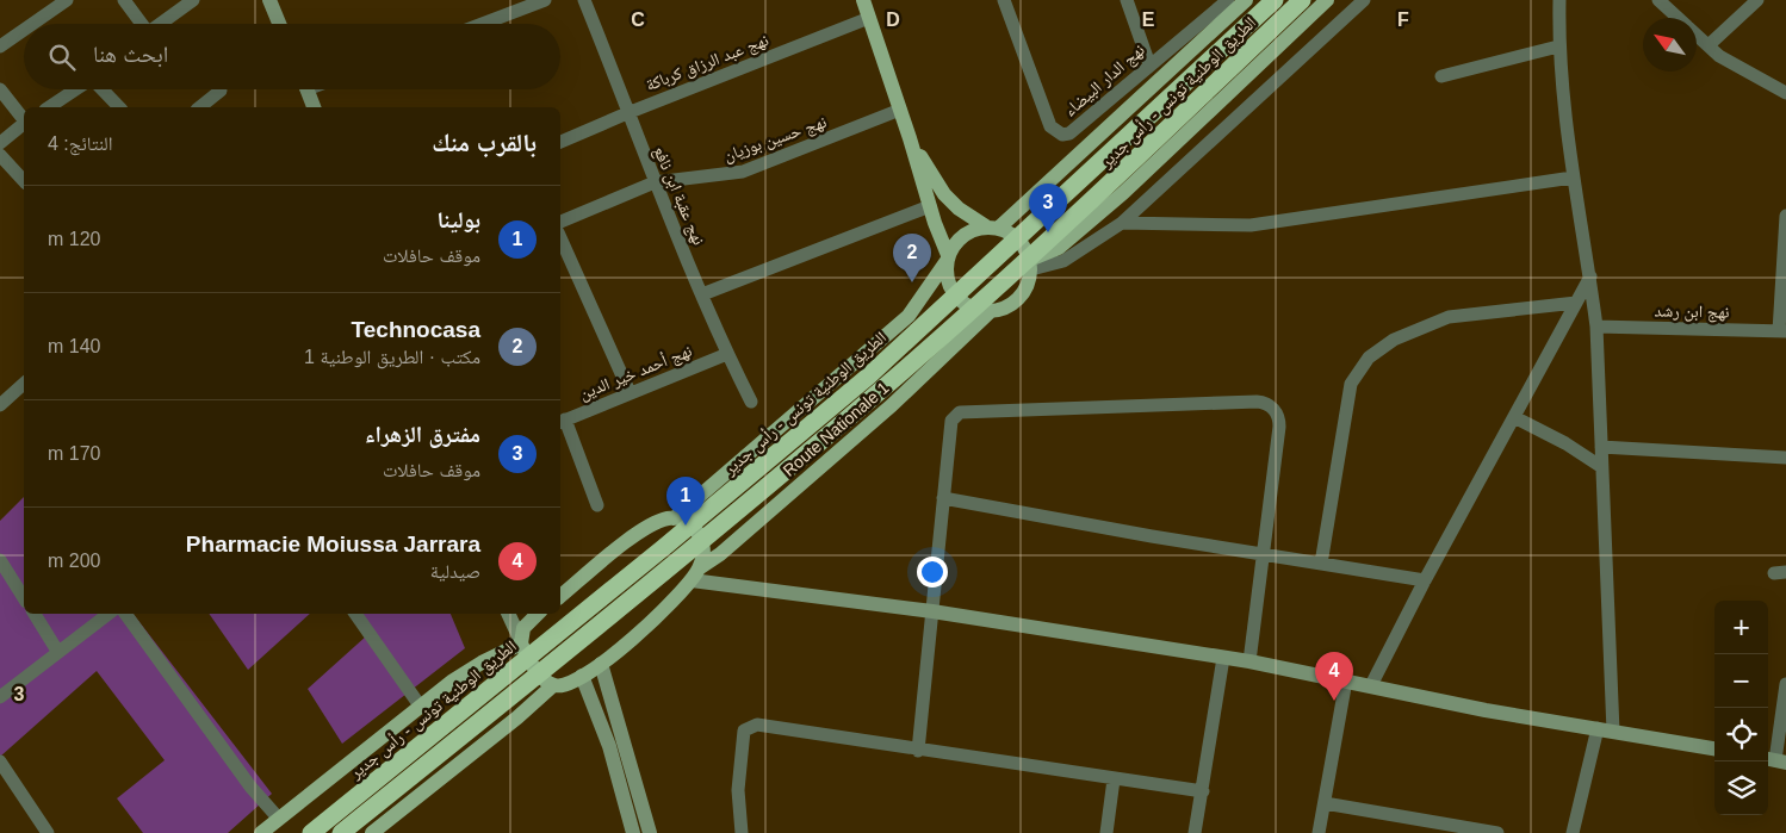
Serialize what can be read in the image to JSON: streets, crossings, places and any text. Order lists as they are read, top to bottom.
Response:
{
  "streets": {
    "highway": ["الطريق الوطنية تونس - رأس جدير"],
    "main road": ["Route Nationale 1"],
    "street": [
      "نهج عبد الرزاق كرباكة",
      "نهج الدار البيضاء",
      "نهج حسين بوزيان",
      "نهج عقبة ابن نافع",
      "نهج ابن رشد",
      "نهج أحمد خير الدين"
    ]
  },
  "crossings": [
    ["نهج عبد الرزاق كرباكة", "نهج عقبة ابن نافع"],
    ["نهج حسين بوزيان", "نهج عقبة ابن نافع"],
    ["نهج عقبة ابن نافع", "نهج أحمد خير الدين"]
  ],
  "north": "top left",
  "page": {
    "search": "ابحث هنا",
    "heading": ["بالقرب منك", "النتائج: 4"],
    "pins": [
      "3",
      "2",
      "1",
      "4"
    ],
    "list": [
      {
        "mark": "1",
        "name": "بولينا",
        "note": "موقف حافلات",
        "value": "120 m"
      },
      {
        "mark": "2",
        "name": "Technocasa",
        "note": "مكتب · الطريق الوطنية 1",
        "value": "140 m"
      },
      {
        "mark": "3",
        "name": "مفترق الزهراء",
        "note": "موقف حافلات",
        "value": "170 m"
      },
      {
        "mark": "4",
        "name": "Pharmacie Moiussa Jarrara",
        "note": "صيدلية",
        "value": "200 m"
      }
    ],
    "map_buttons": ["+", "−"]
  },
  "grid": {
    "columns": [
      "C",
      "D",
      "E",
      "F"
    ],
    "rows": ["3"]
  }
}
